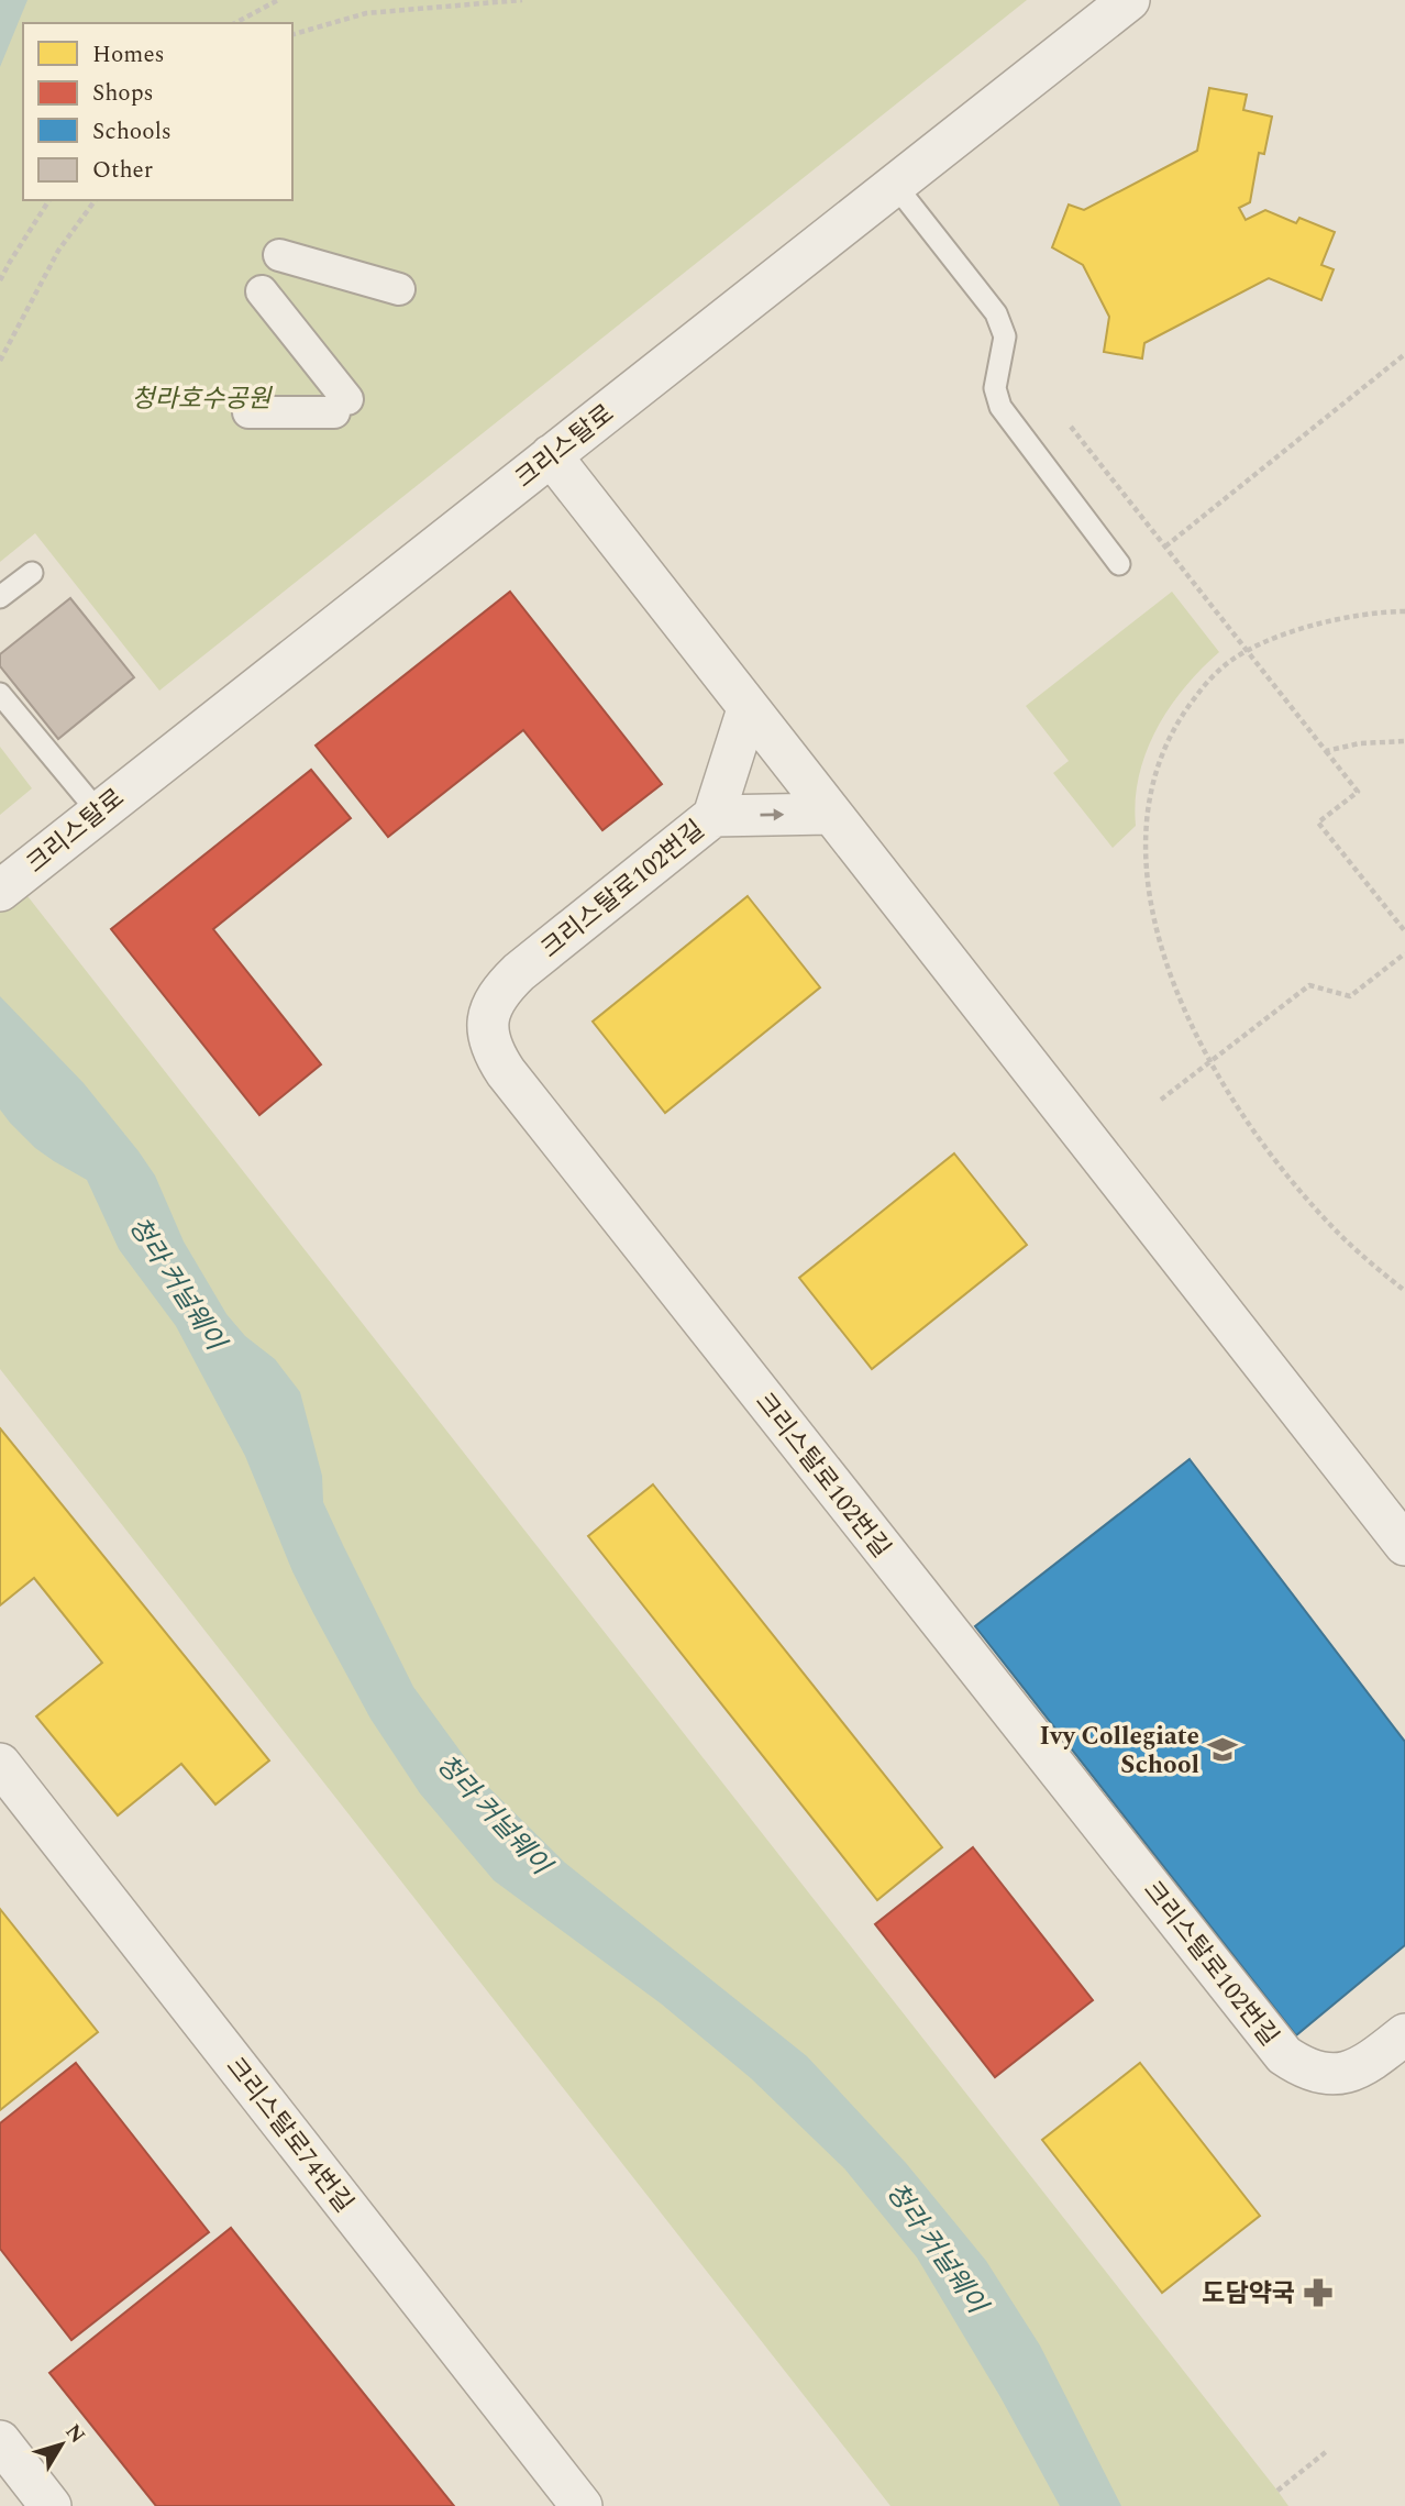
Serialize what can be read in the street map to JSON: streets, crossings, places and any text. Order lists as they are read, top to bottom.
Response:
{
  "streets": {
    "street": ["크리스탈로", "크리스탈로102번길", "크리스탈로74번길"]
  },
  "water": ["청라 커널웨이"],
  "parks": ["청라호수공원"],
  "places": {
    "school or university": ["Ivy Collegiate School"],
    "pharmacy": ["도담약국"]
  },
  "legend": [
    "Homes",
    "Shops",
    "Schools",
    "Other"
  ],
  "north": "top right"
}
